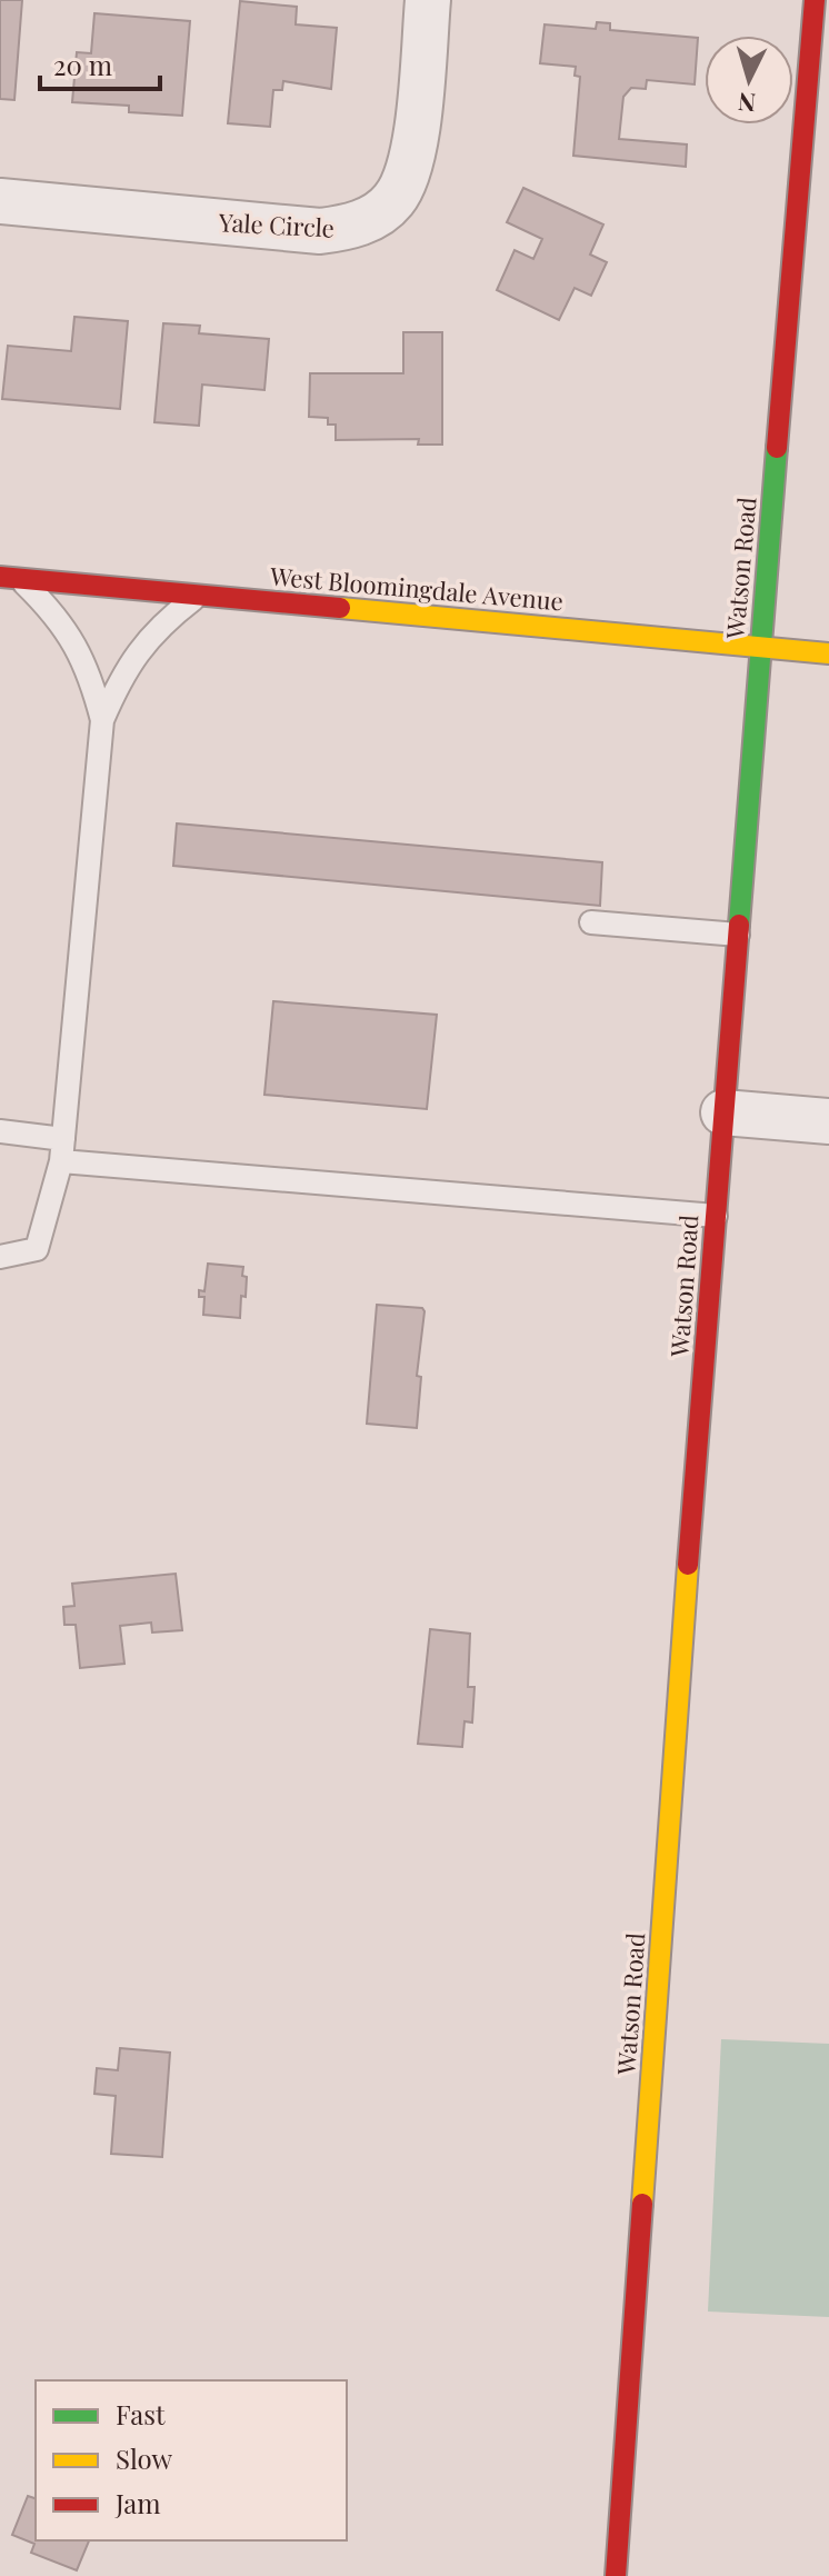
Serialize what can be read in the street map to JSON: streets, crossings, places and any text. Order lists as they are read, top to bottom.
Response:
{
  "streets": {
    "street": ["Yale Circle", "Watson Road", "West Bloomingdale Avenue"]
  },
  "crossings": [
    ["Watson Road", "West Bloomingdale Avenue"]
  ],
  "legend": ["Fast", "Slow", "Jam"],
  "scale_bar": "20 m",
  "north": "bottom"
}
